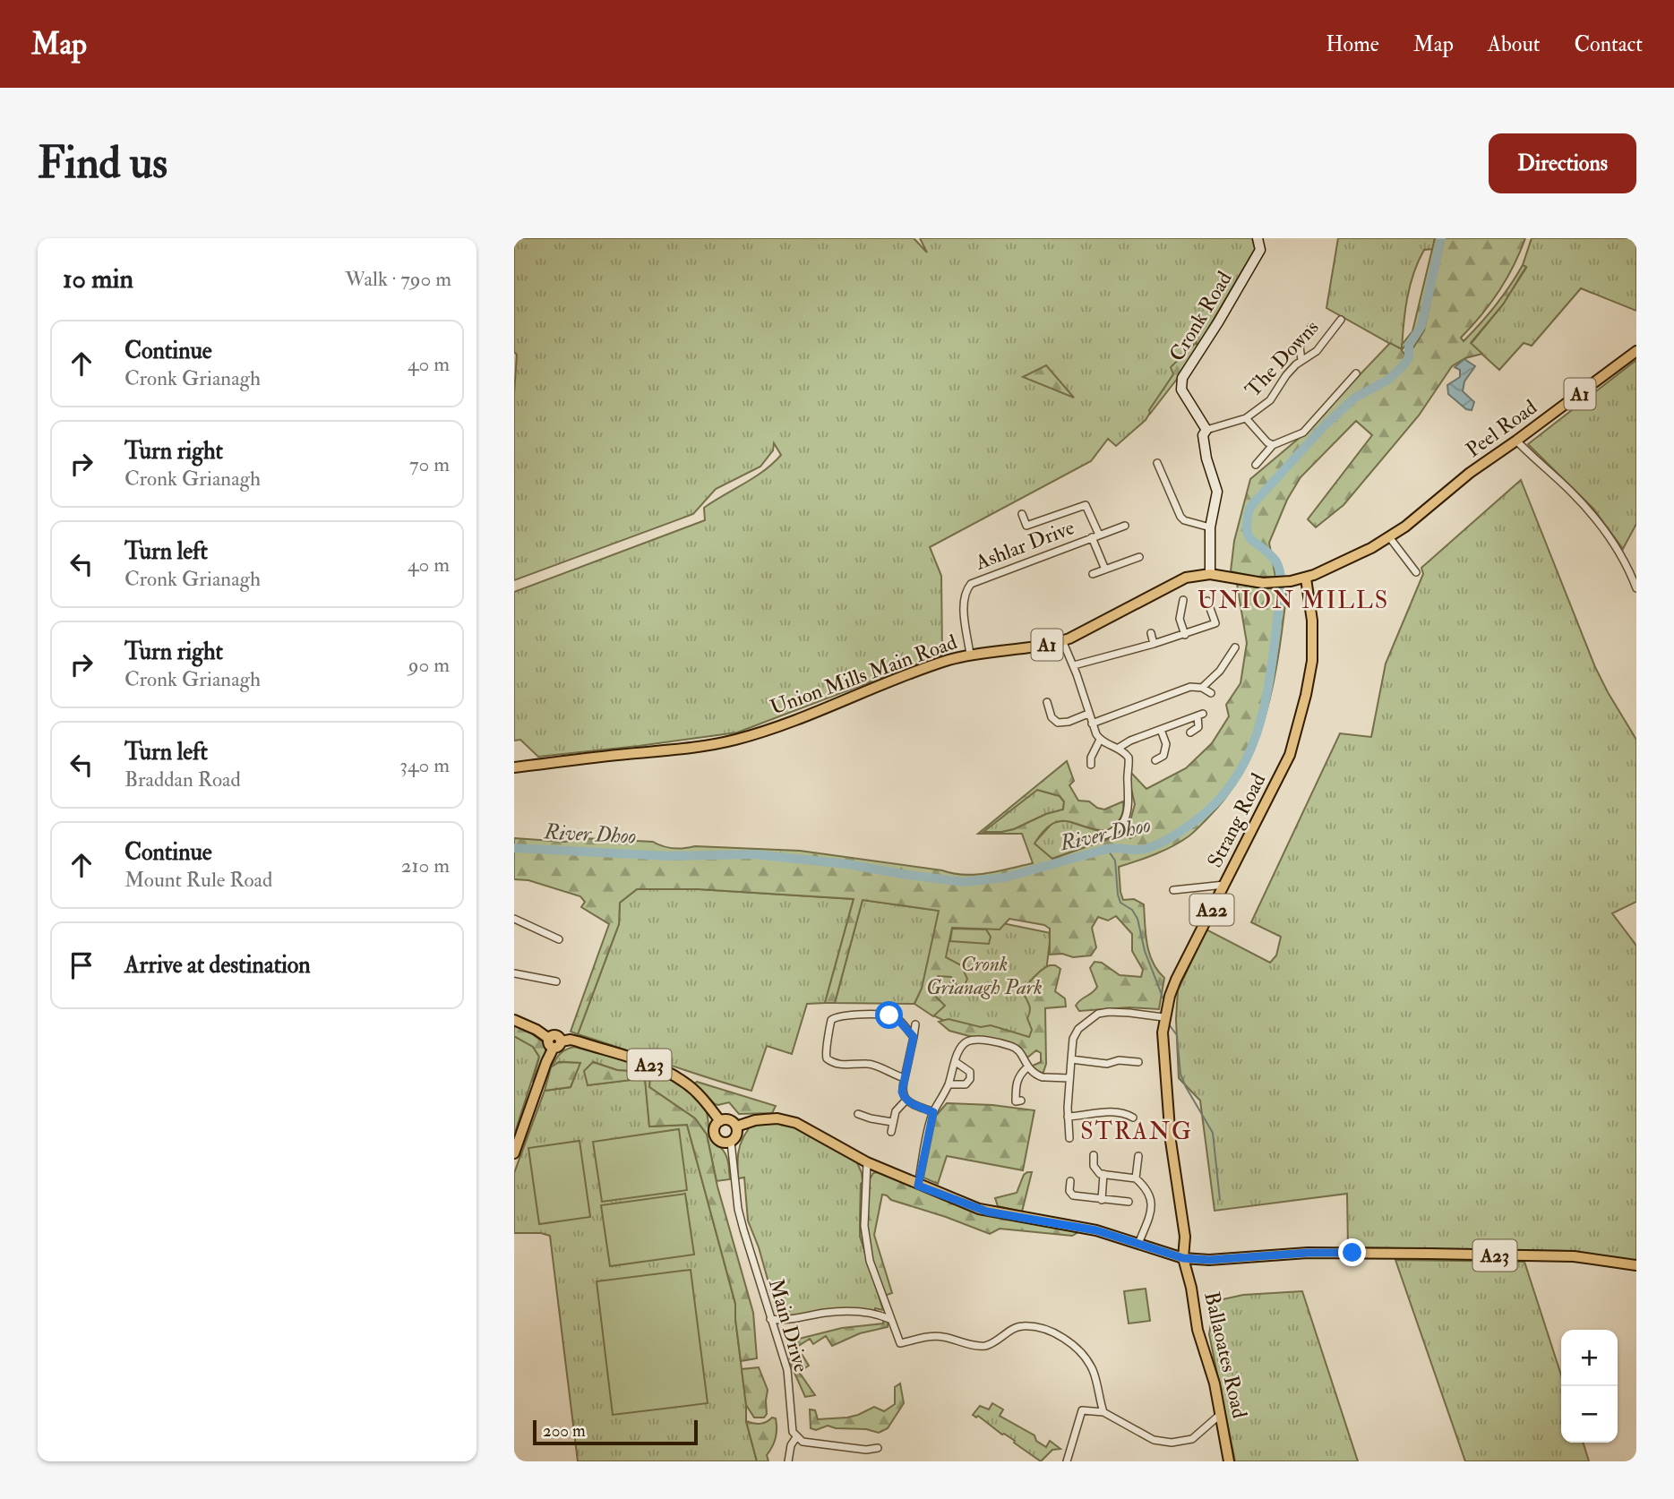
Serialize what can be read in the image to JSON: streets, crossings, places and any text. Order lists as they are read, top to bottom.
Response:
{
  "streets": {
    "main road": [
      "Cronk Road",
      "A1",
      "Peel Road",
      "Union Mills Main Road",
      "Strang Road",
      "A22",
      "A23",
      "Ballaoates Road"
    ],
    "street": ["The Downs", "Ashlar Drive", "Main Drive"]
  },
  "crossings": [
    ["Cronk Road", "The Downs"],
    ["Peel Road", "Union Mills Main Road"],
    ["Ashlar Drive", "Union Mills Main Road"],
    ["Union Mills Main Road", "Strang Road"],
    ["Strang Road", "A23"],
    ["Strang Road", "Ballaoates Road"],
    ["A23", "Main Drive"],
    ["A23", "Ballaoates Road"]
  ],
  "districts": ["UNION MILLS", "STRANG"],
  "water": ["River Dhoo"],
  "parks": ["Cronk Grianagh Park"],
  "scale_bar": "200 m",
  "page": {
    "header": "Map",
    "nav": [
      "Home",
      "Map",
      "About",
      "Contact"
    ],
    "buttons": "Directions",
    "title": "Find us",
    "heading": ["10 min", "Walk · 790 m"],
    "list": [
      ["Continue", "Cronk Grianagh", "40 m"],
      ["Turn right", "Cronk Grianagh", "70 m"],
      ["Turn left", "Cronk Grianagh", "40 m"],
      ["Turn right", "Cronk Grianagh", "90 m"],
      ["Turn left", "Braddan Road", "340 m"],
      ["Continue", "Mount Rule Road", "210 m"],
      "Arrive at destination"
    ],
    "map_buttons": ["+", "−"],
    "scale": "200 m"
  }
}
